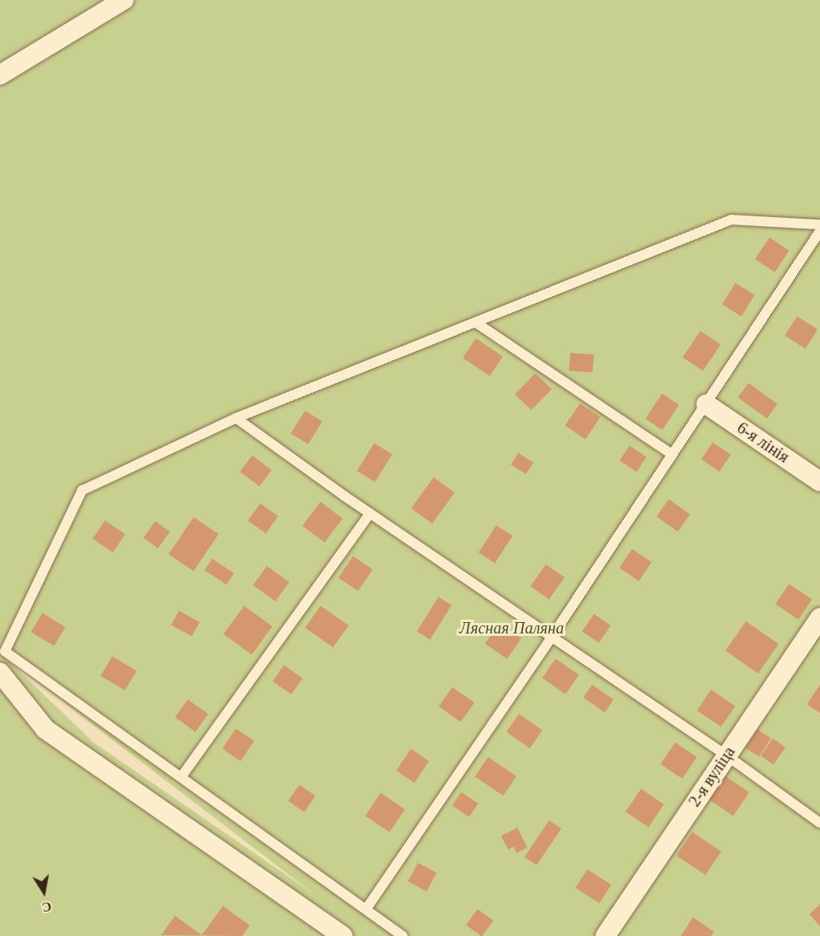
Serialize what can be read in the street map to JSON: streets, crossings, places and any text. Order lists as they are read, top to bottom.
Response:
{
  "streets": {
    "street": ["6-я лінія", "2-я вуліца"]
  },
  "parks": ["Лясная Паляна"],
  "north": "bottom"
}
